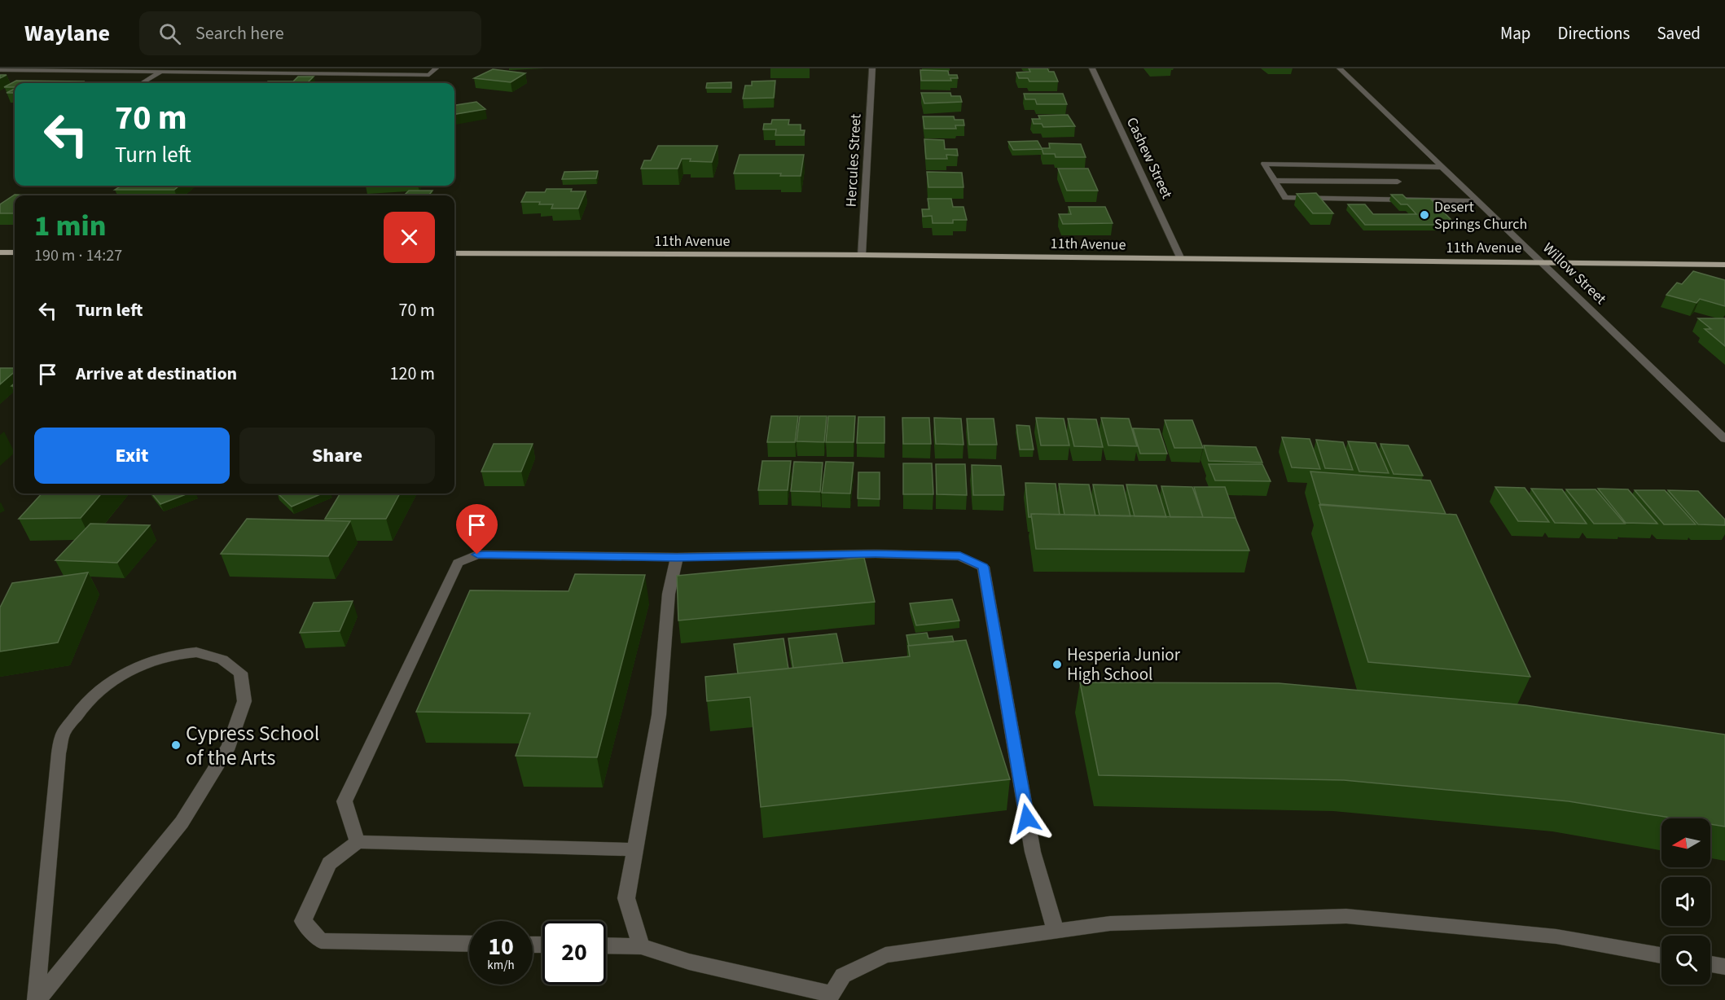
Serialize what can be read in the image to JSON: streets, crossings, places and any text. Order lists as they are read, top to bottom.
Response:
{
  "streets": {
    "main road": ["11th Avenue"],
    "street": ["Cashew Street", "Hercules Street", "Willow Street"]
  },
  "crossings": [
    ["Cashew Street", "11th Avenue"],
    ["Hercules Street", "11th Avenue"],
    ["11th Avenue", "Willow Street"]
  ],
  "places": ["Desert Springs Church", "Hesperia Junior High School", "Cypress School of the Arts"],
  "north": "left",
  "page": {
    "header": "Waylane",
    "search": "Search here",
    "nav": ["Map", "Directions", "Saved"],
    "turn": ["70 m", "Turn left"],
    "heading": ["1 min", "190 m · 14:27"],
    "list": [
      {
        "name": "Turn left",
        "value": "70 m"
      },
      {
        "name": "Arrive at destination",
        "value": "120 m"
      }
    ],
    "buttons": ["Exit", "Share"],
    "speed": "10 km/h",
    "limit": "20"
  }
}
